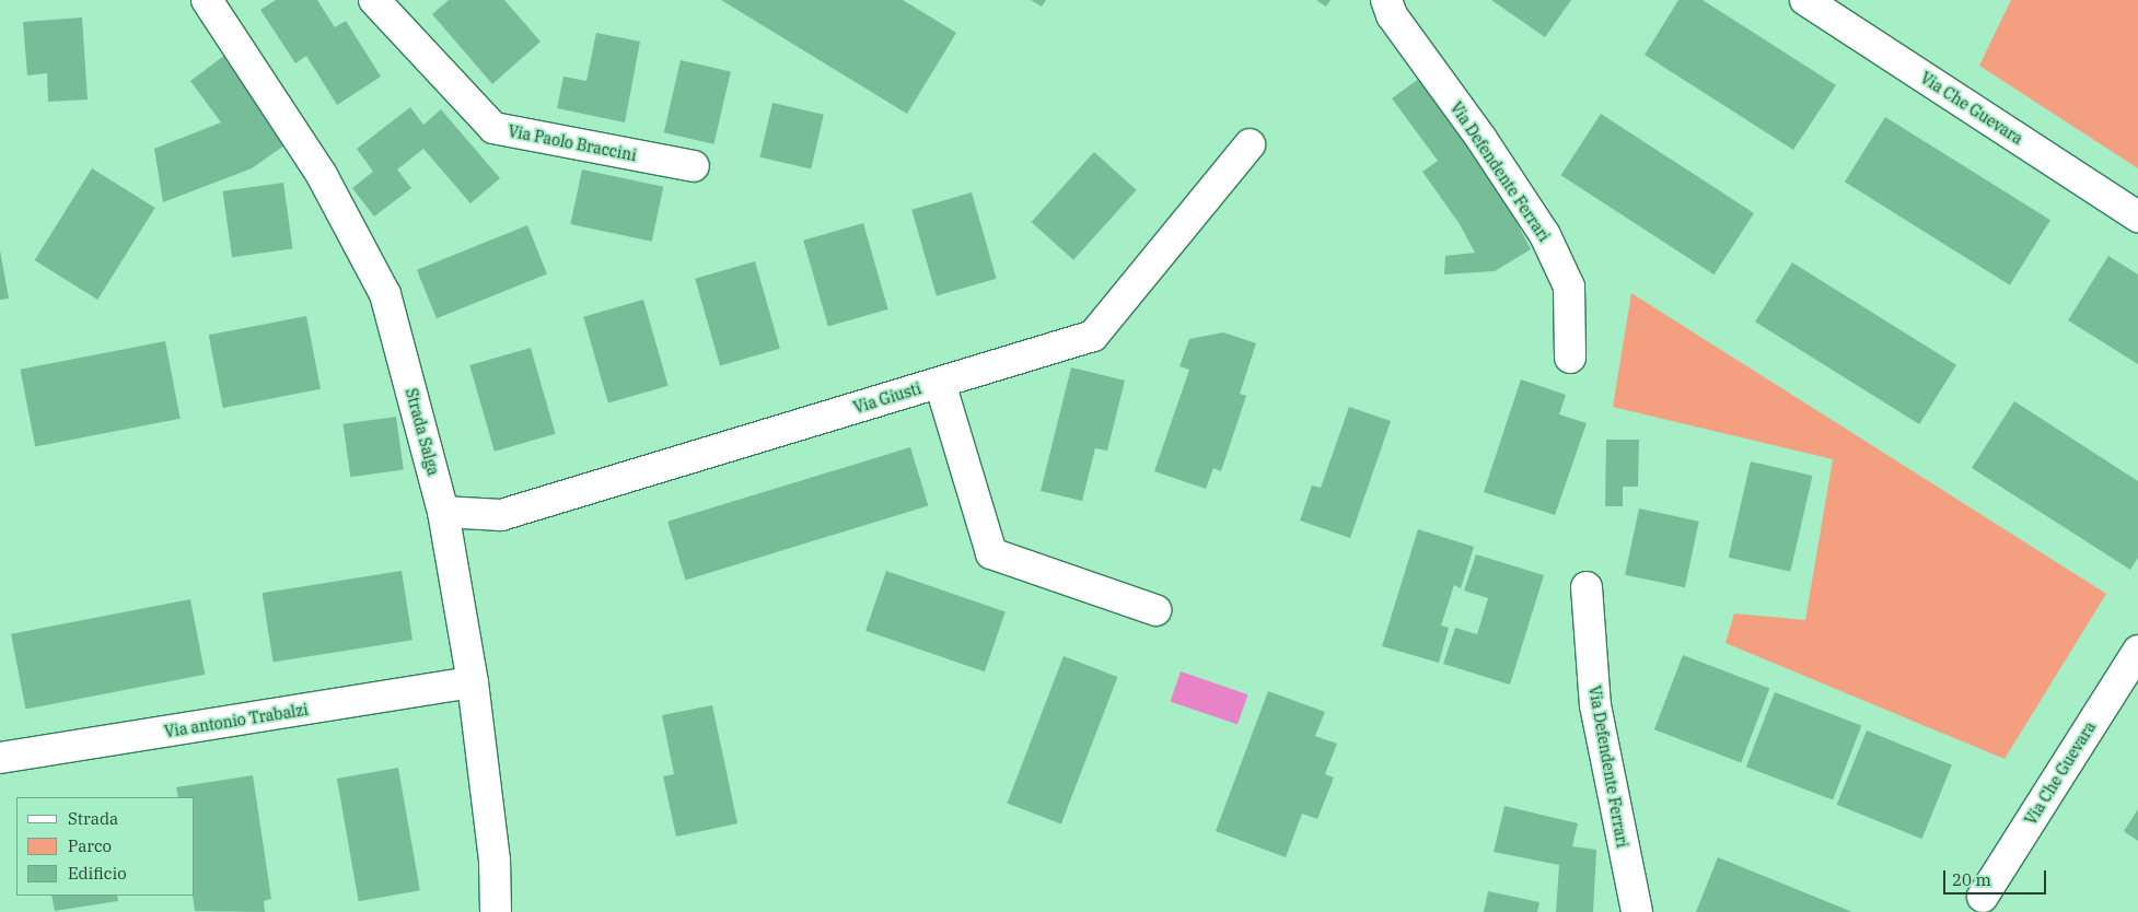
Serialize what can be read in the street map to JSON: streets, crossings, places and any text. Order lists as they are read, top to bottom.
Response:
{
  "streets": {
    "street": [
      "Via Che Guevara",
      "Via Paolo Braccini",
      "Via Defendente Ferrari",
      "Via Giusti",
      "Strada Salga",
      "Via antonio Trabalzi"
    ]
  },
  "crossings": [
    ["Via Giusti", "Strada Salga"],
    ["Strada Salga", "Via antonio Trabalzi"]
  ],
  "legend": ["Strada", "Parco", "Edificio"],
  "scale_bar": "20 m"
}
